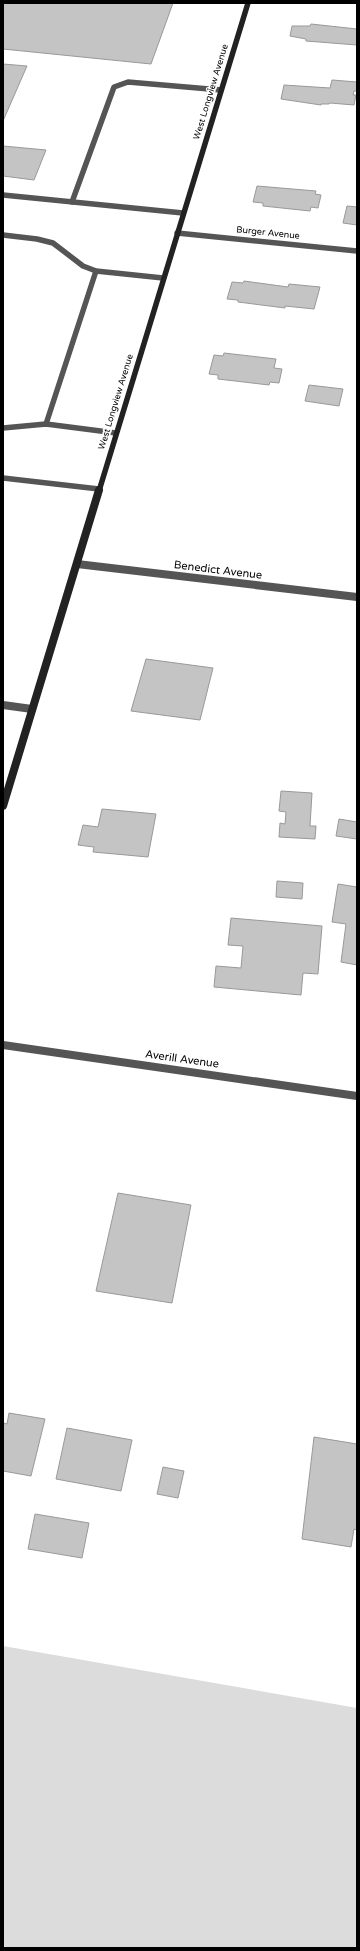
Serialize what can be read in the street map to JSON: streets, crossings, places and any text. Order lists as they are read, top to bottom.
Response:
{
  "streets": {
    "street": [
      "West Longview Avenue",
      "Burger Avenue",
      "Benedict Avenue",
      "Averill Avenue"
    ]
  },
  "crossings": [
    ["West Longview Avenue", "Burger Avenue"],
    ["West Longview Avenue", "Benedict Avenue"]
  ]
}
